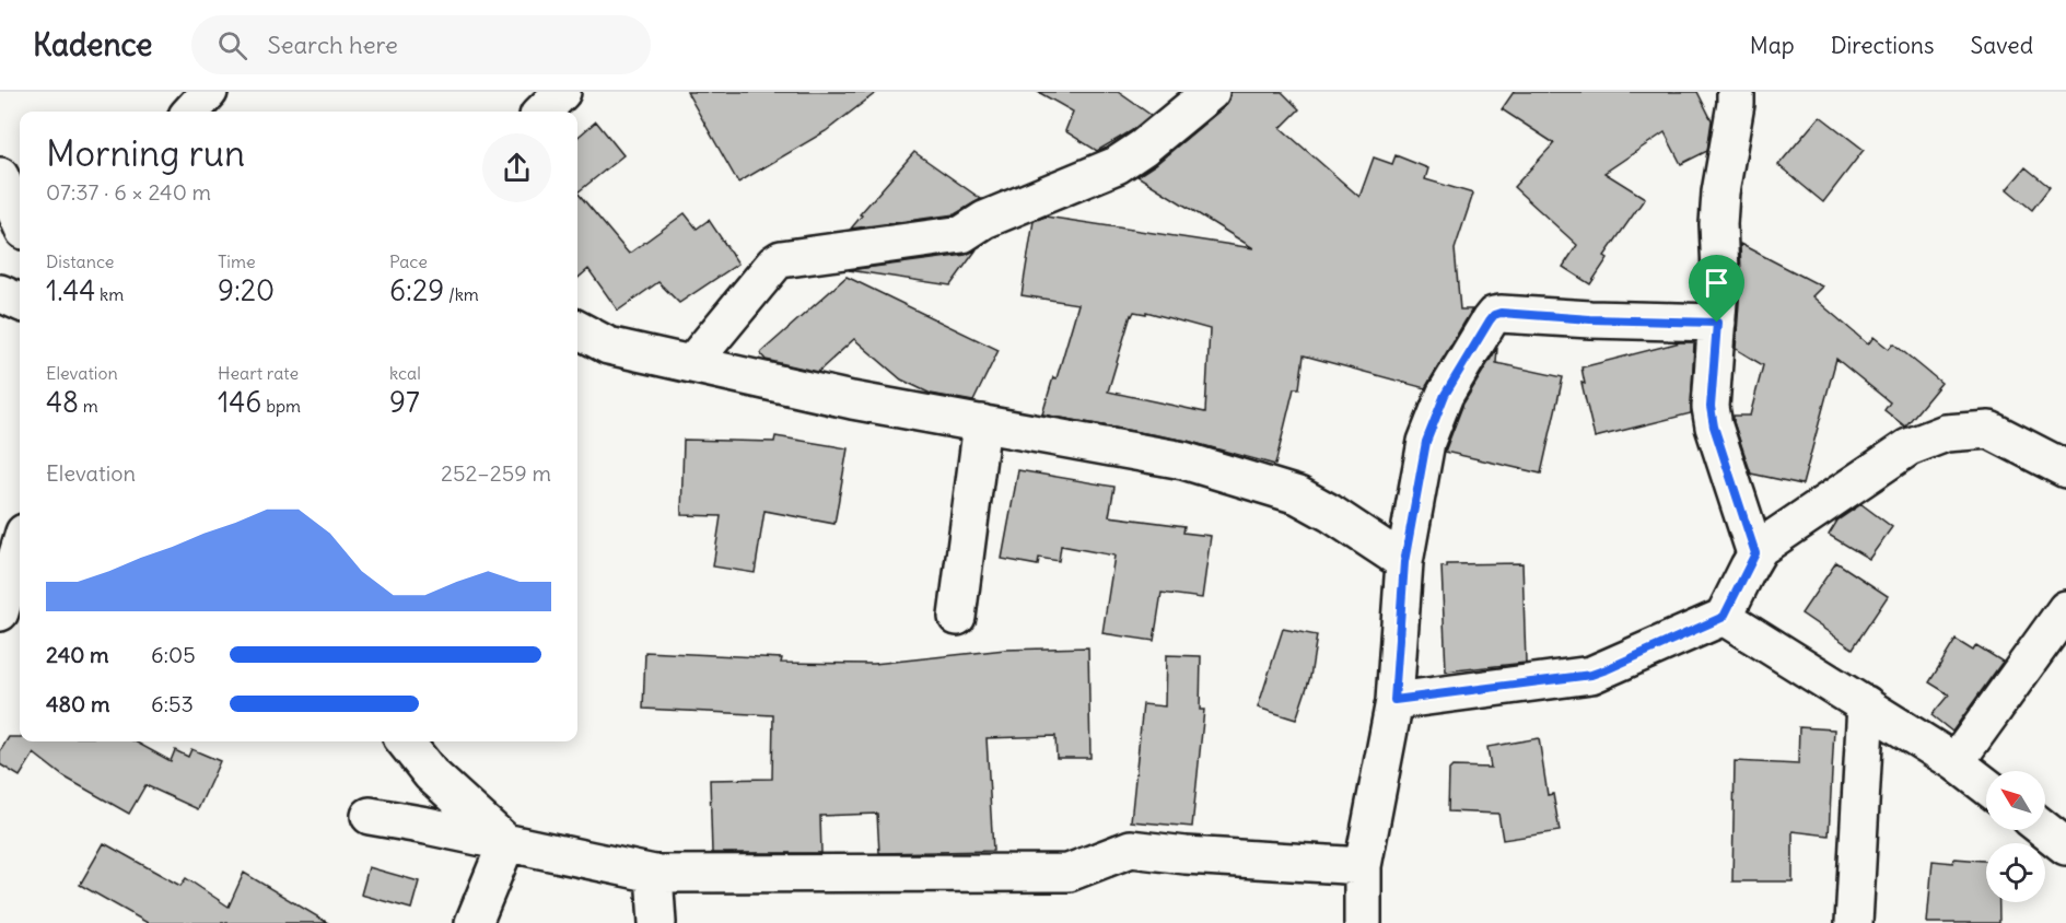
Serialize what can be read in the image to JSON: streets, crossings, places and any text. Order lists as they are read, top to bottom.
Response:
{
  "north": "top left",
  "page": {
    "header": "Kadence",
    "search": "Search here",
    "nav": ["Map", "Directions", "Saved"],
    "heading": ["Morning run", "07:37 · 6 × 240 m"],
    "stats": [
      ["Distance", "1.44 km"],
      ["Time", "9:20"],
      ["Pace", "6:29 /km"],
      ["Elevation", "48 m"],
      ["Heart rate", "146 bpm"],
      ["kcal", "97"]
    ],
    "chart": ["Elevation", "252–259 m"],
    "list": [
      {
        "name": "240 m",
        "note": "6:05"
      },
      {
        "name": "480 m",
        "note": "6:53"
      }
    ]
  }
}
